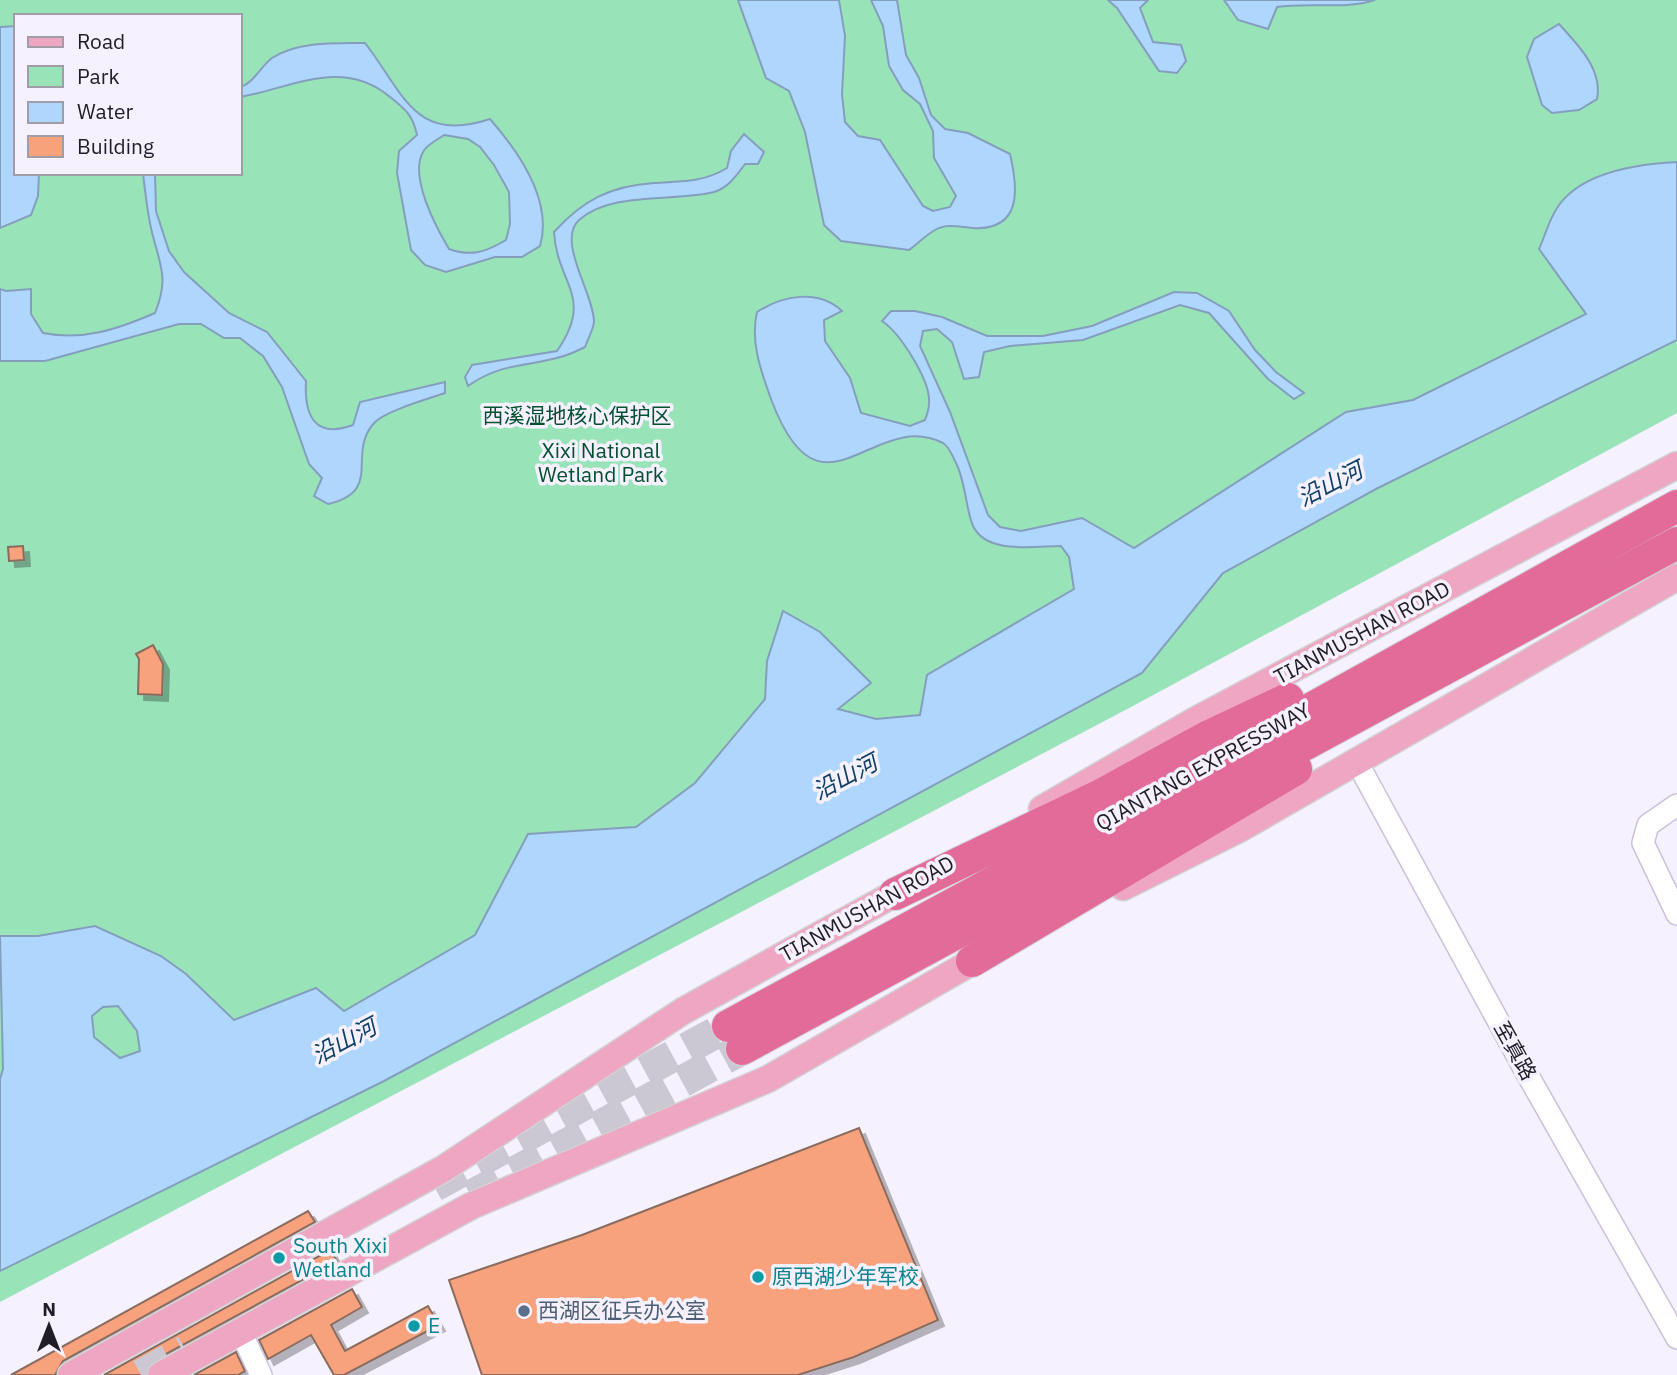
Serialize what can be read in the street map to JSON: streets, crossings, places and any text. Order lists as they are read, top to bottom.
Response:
{
  "streets": {
    "highway": ["QIANTANG EXPRESSWAY"],
    "main road": ["TIANMUSHAN ROAD"],
    "street": ["至真路"]
  },
  "water": ["沿山河"],
  "parks": ["西溪湿地核心保护区", "Xixi National Wetland Park"],
  "places": [
    "South Xixi Wetland",
    "原西湖少年军校",
    "西湖区征兵办公室",
    "E"
  ],
  "legend": [
    "Road",
    "Park",
    "Water",
    "Building"
  ],
  "north": "top"
}
